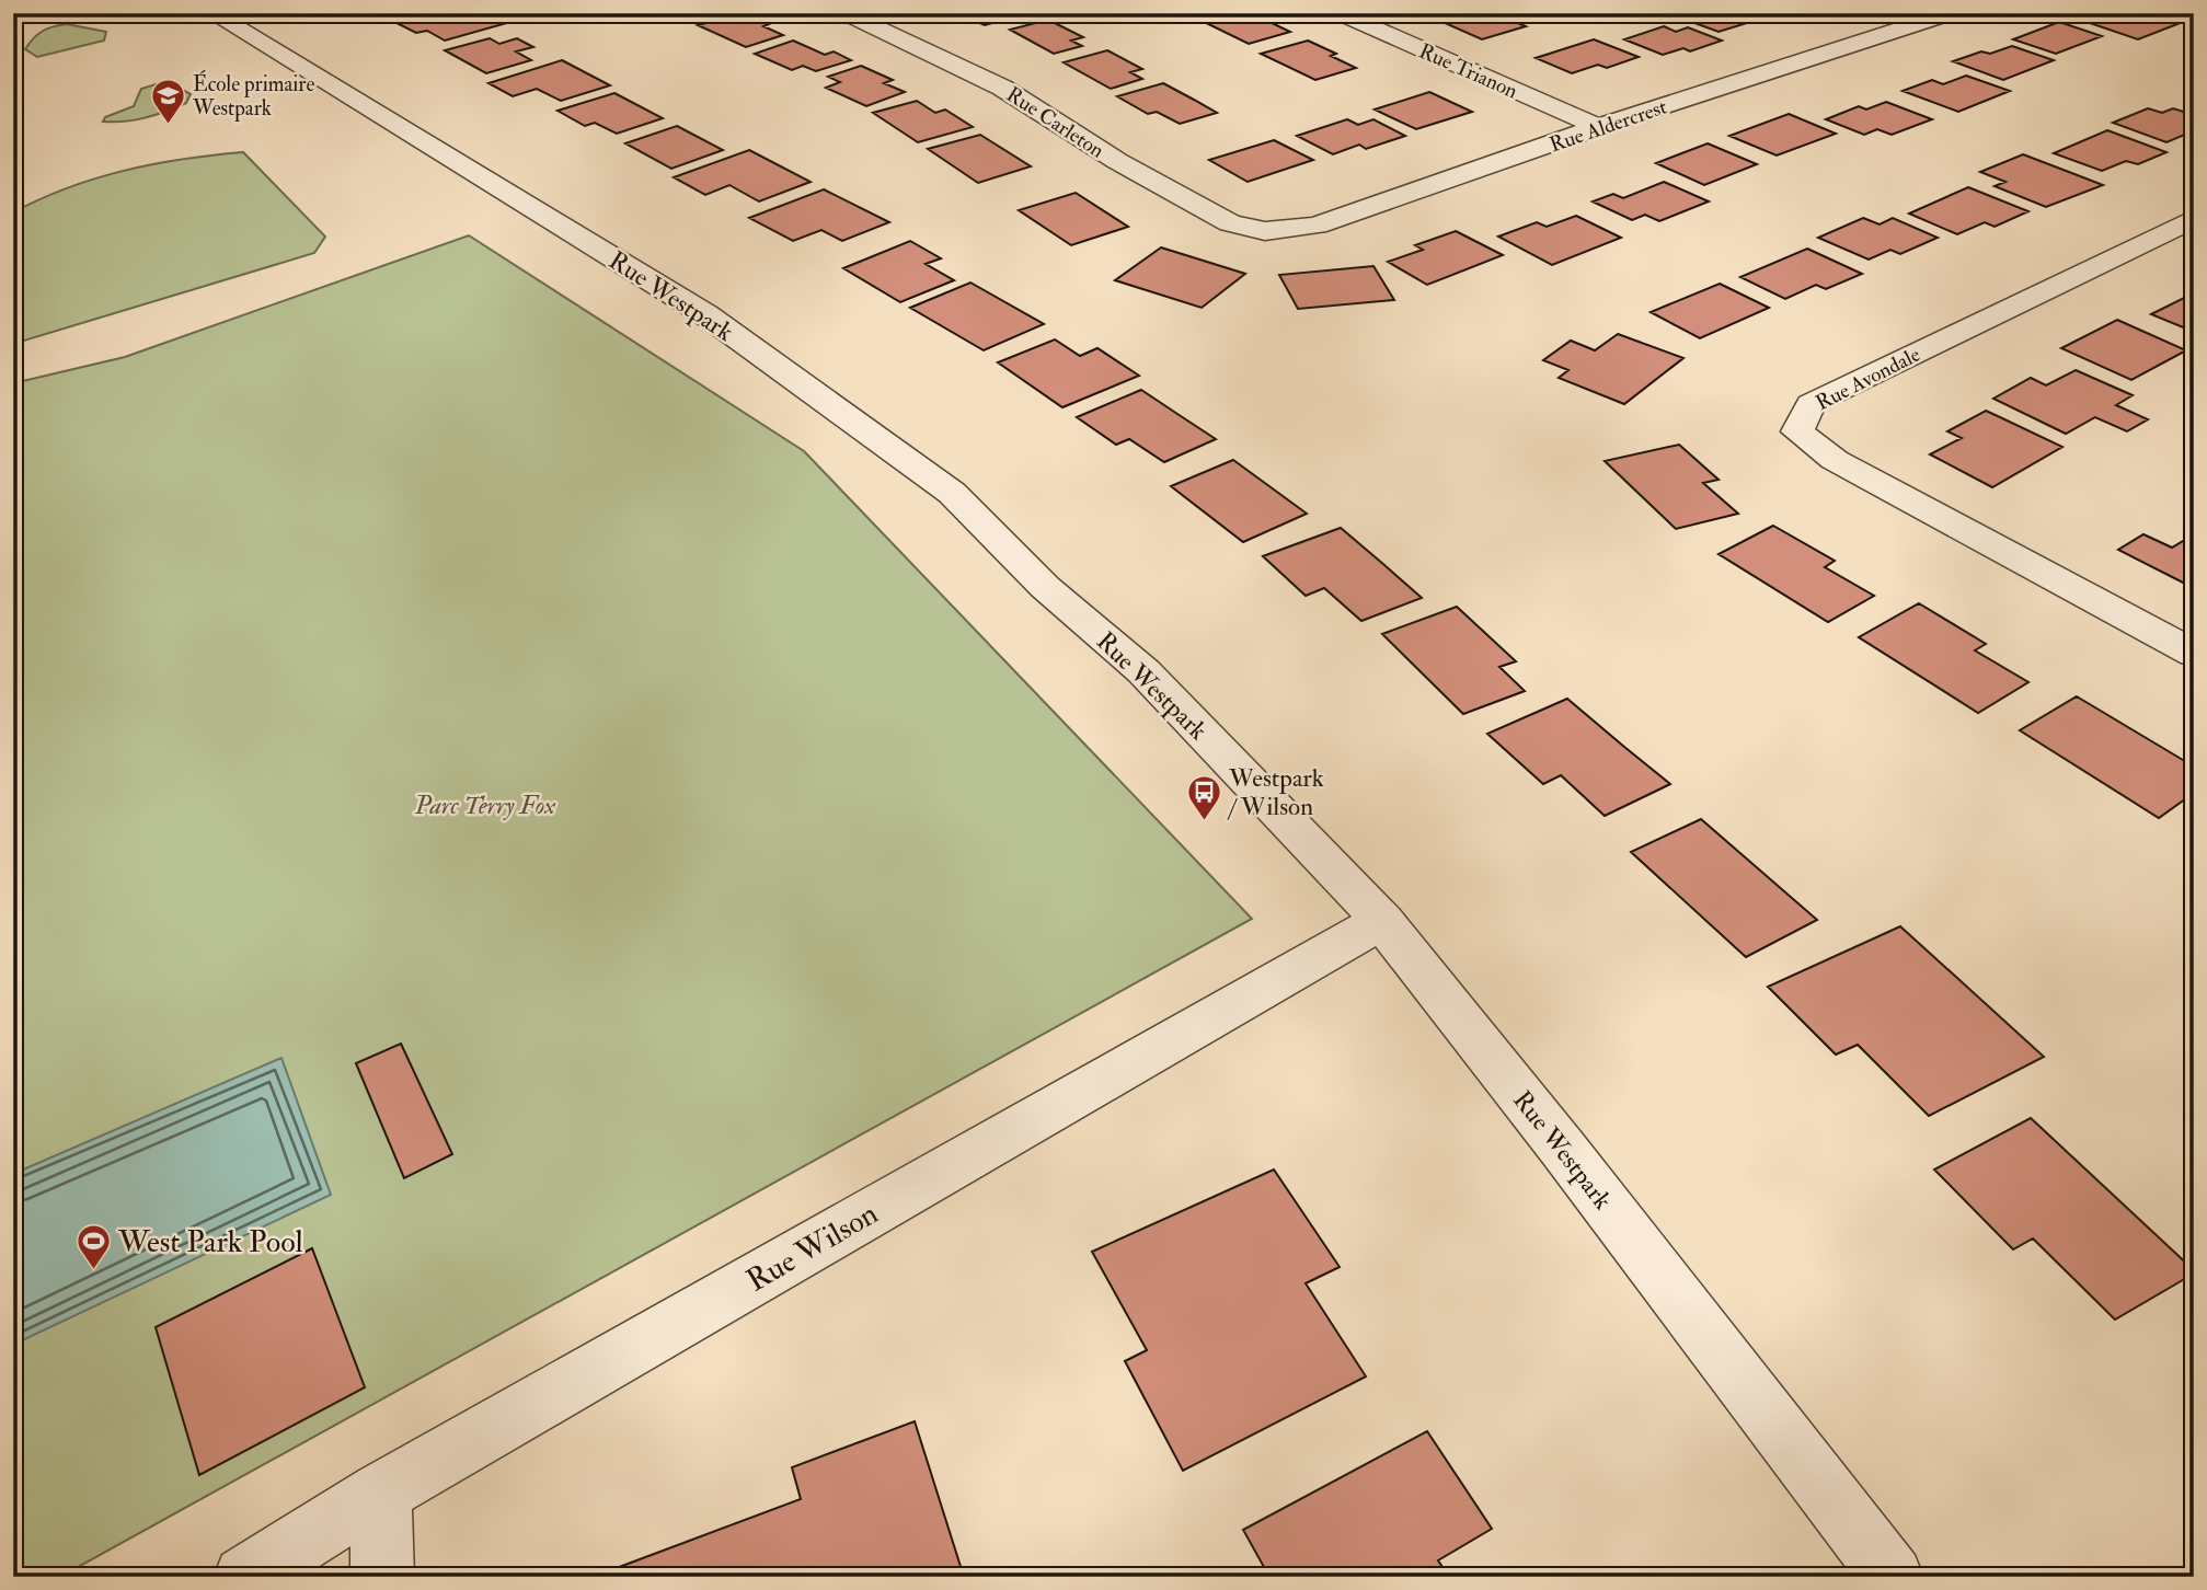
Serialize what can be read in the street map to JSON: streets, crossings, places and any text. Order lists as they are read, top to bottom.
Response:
{
  "streets": {
    "street": [
      "Rue Trianon",
      "Rue Carleton",
      "Rue Aldercrest",
      "Rue Westpark",
      "Rue Avondale",
      "Rue Wilson"
    ]
  },
  "crossings": [
    ["Rue Trianon", "Rue Aldercrest"],
    ["Rue Carleton", "Rue Aldercrest"],
    ["Rue Westpark", "Rue Wilson"]
  ],
  "parks": ["Parc Terry Fox"],
  "places": {
    "school or university": ["École primaire Westpark"],
    "bus stop": ["Westpark / Wilson"],
    "sports": ["West Park Pool"]
  }
}
